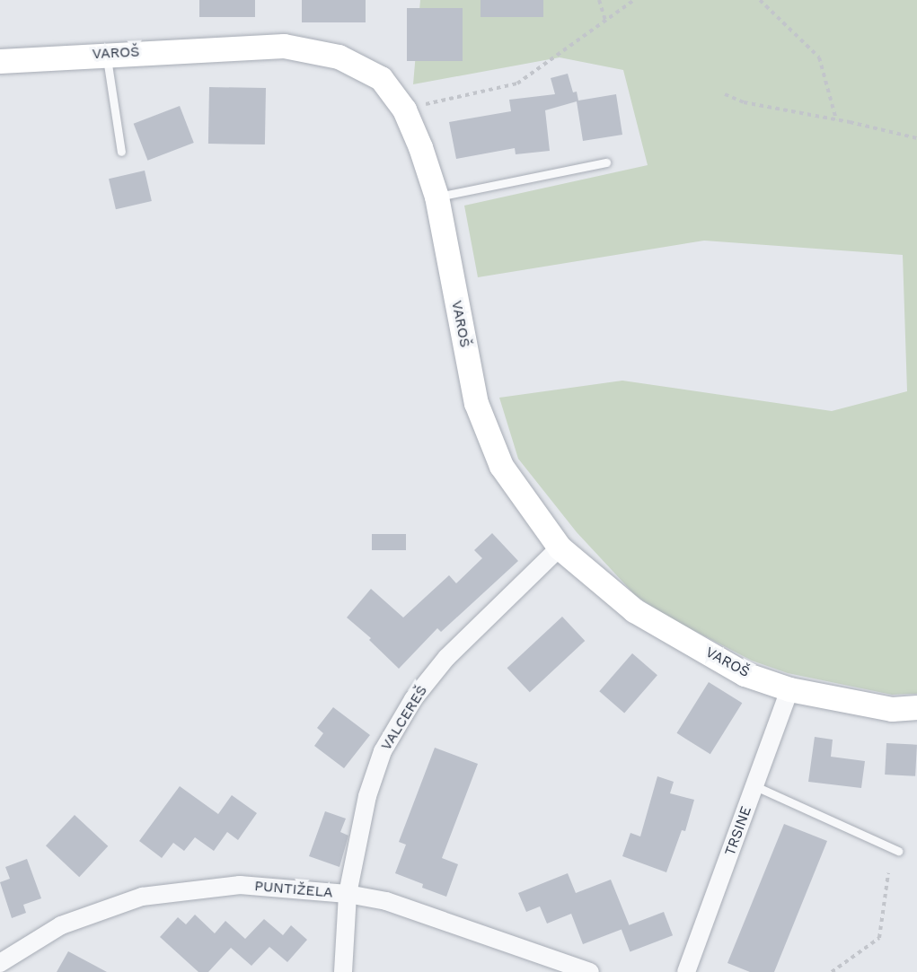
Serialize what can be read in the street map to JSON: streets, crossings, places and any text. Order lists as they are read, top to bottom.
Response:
{
  "streets": {
    "main road": ["VAROŠ"],
    "street": ["VALCEREŠ", "TRSINE", "PUNTIŽELA"]
  },
  "crossings": [
    ["VAROŠ", "VALCEREŠ"],
    ["VAROŠ", "TRSINE"],
    ["VALCEREŠ", "PUNTIŽELA"]
  ]
}
